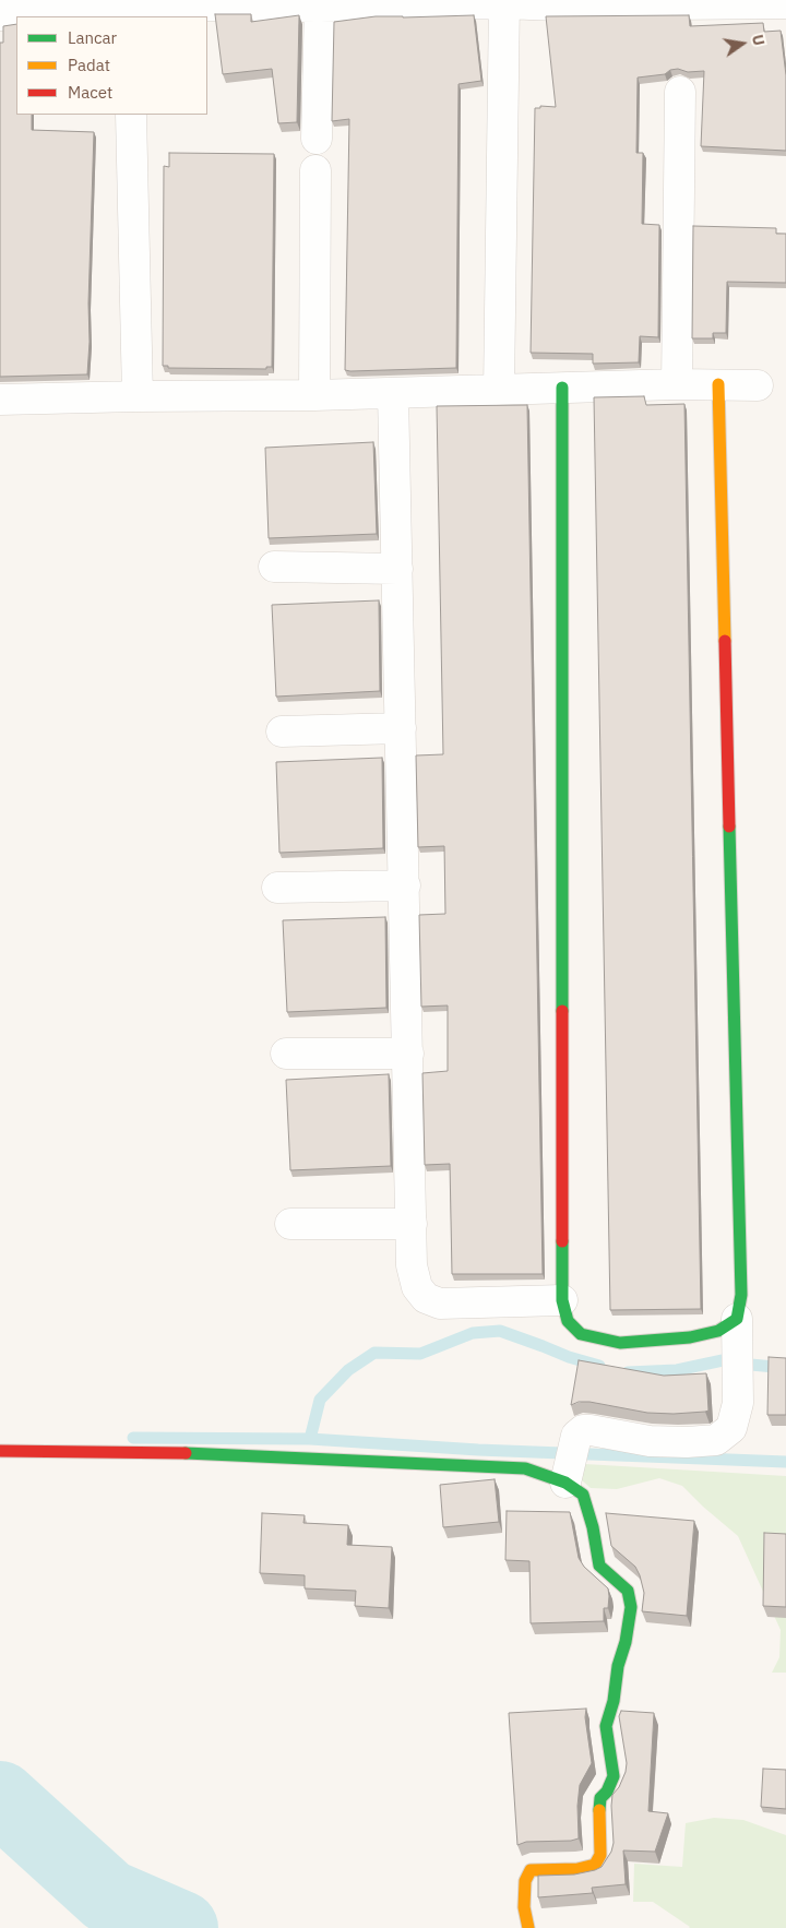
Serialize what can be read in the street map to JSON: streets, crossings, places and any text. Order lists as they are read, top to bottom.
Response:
{
  "legend": ["Lancar", "Padat", "Macet"],
  "north": "right"
}
